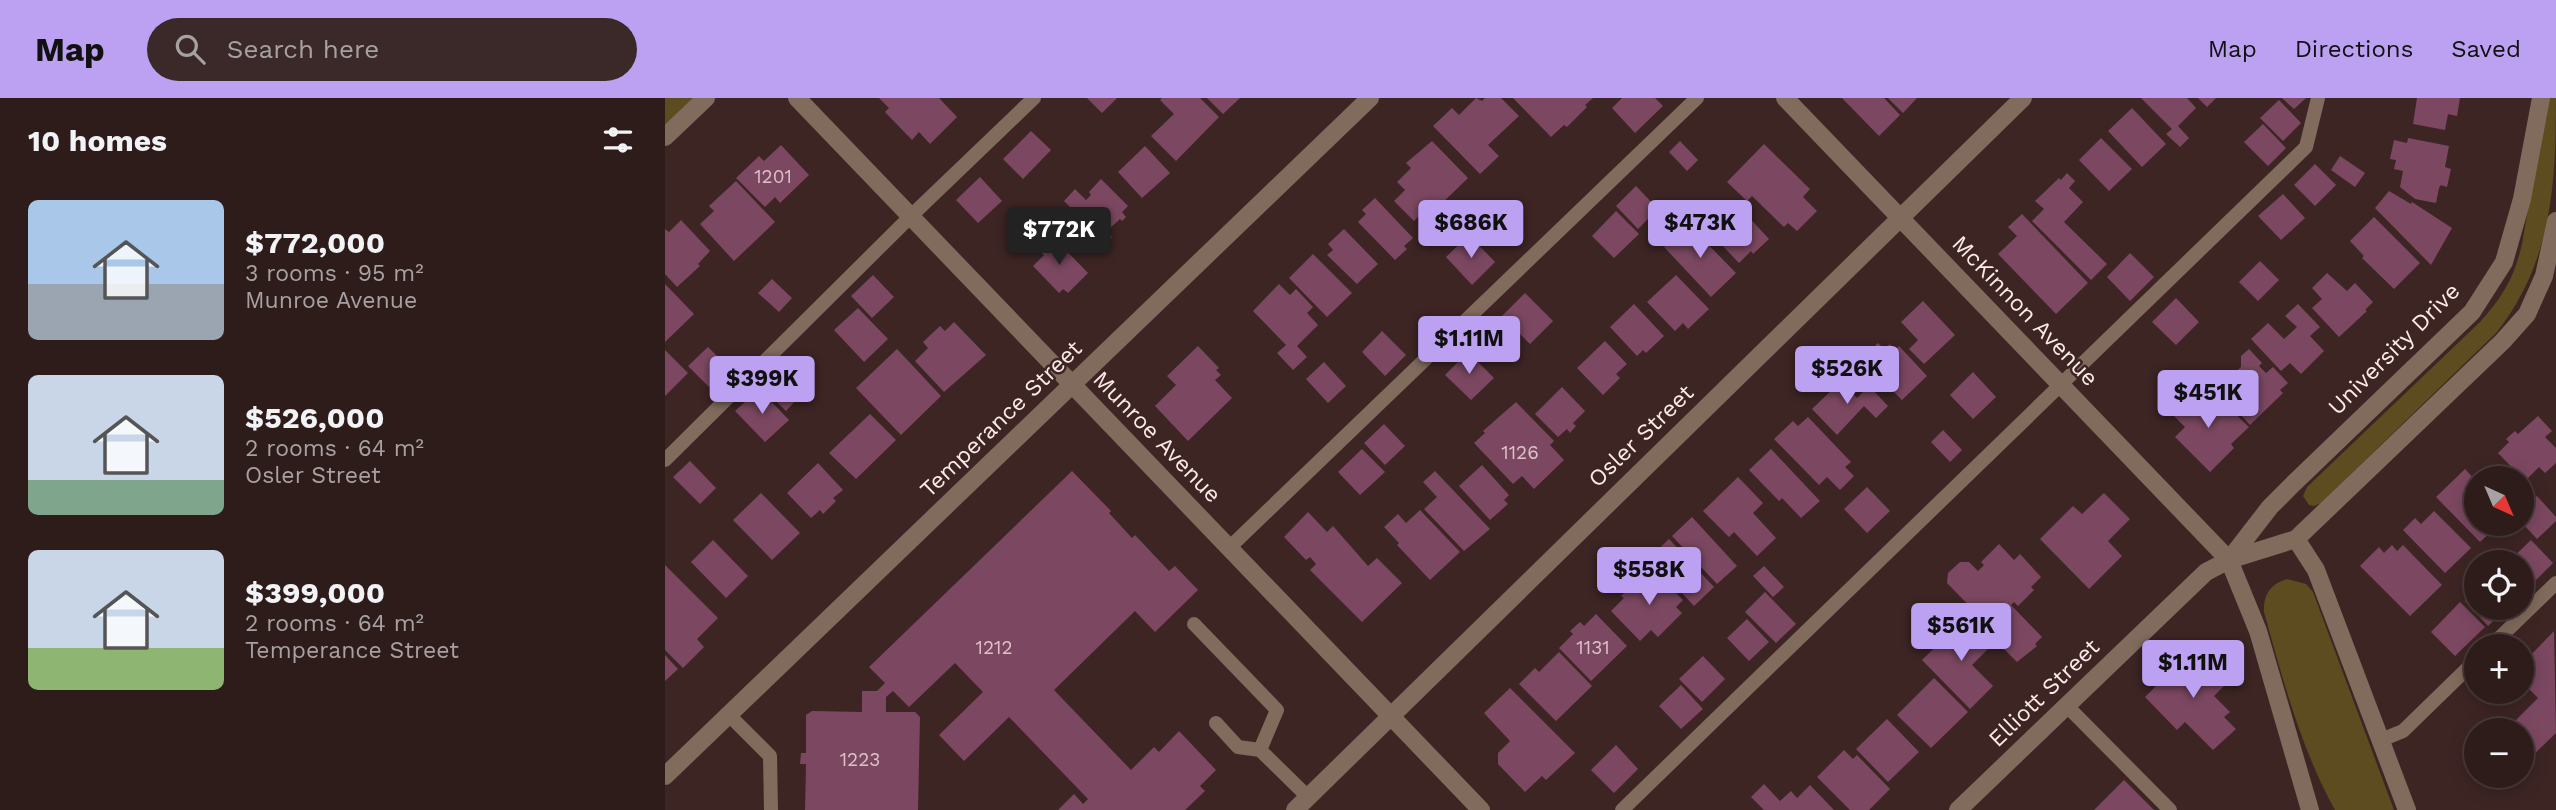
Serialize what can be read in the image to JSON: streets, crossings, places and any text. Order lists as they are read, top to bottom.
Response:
{
  "streets": {
    "street": [
      "McKinnon Avenue",
      "University Drive",
      "Temperance Street",
      "Osler Street",
      "Munroe Avenue",
      "Elliott Street"
    ]
  },
  "crossings": [
    ["McKinnon Avenue", "University Drive"],
    ["McKinnon Avenue", "Osler Street"],
    ["McKinnon Avenue", "Elliott Street"],
    ["University Drive", "Elliott Street"],
    ["Temperance Street", "Munroe Avenue"],
    ["Osler Street", "Munroe Avenue"]
  ],
  "house_numbers": [
    "1201",
    "1126",
    "1212",
    "1131",
    "1223"
  ],
  "north": "bottom right",
  "page": {
    "header": "Map",
    "search": "Search here",
    "nav": ["Map", "Directions", "Saved"],
    "heading": "10 homes",
    "list": [
      {
        "name": "$772,000",
        "note": "3 rooms · 95 m² · Munroe Avenue"
      },
      {
        "name": "$526,000",
        "note": "2 rooms · 64 m² · Osler Street"
      },
      {
        "name": "$399,000",
        "note": "2 rooms · 64 m² · Temperance Street"
      }
    ],
    "price": [
      "$686K",
      "$473K",
      "$772K",
      "$1.11M",
      "$526K",
      "$399K",
      "$451K",
      "$558K",
      "$561K",
      "$1.11M"
    ],
    "map_buttons": ["+", "−"]
  }
}
